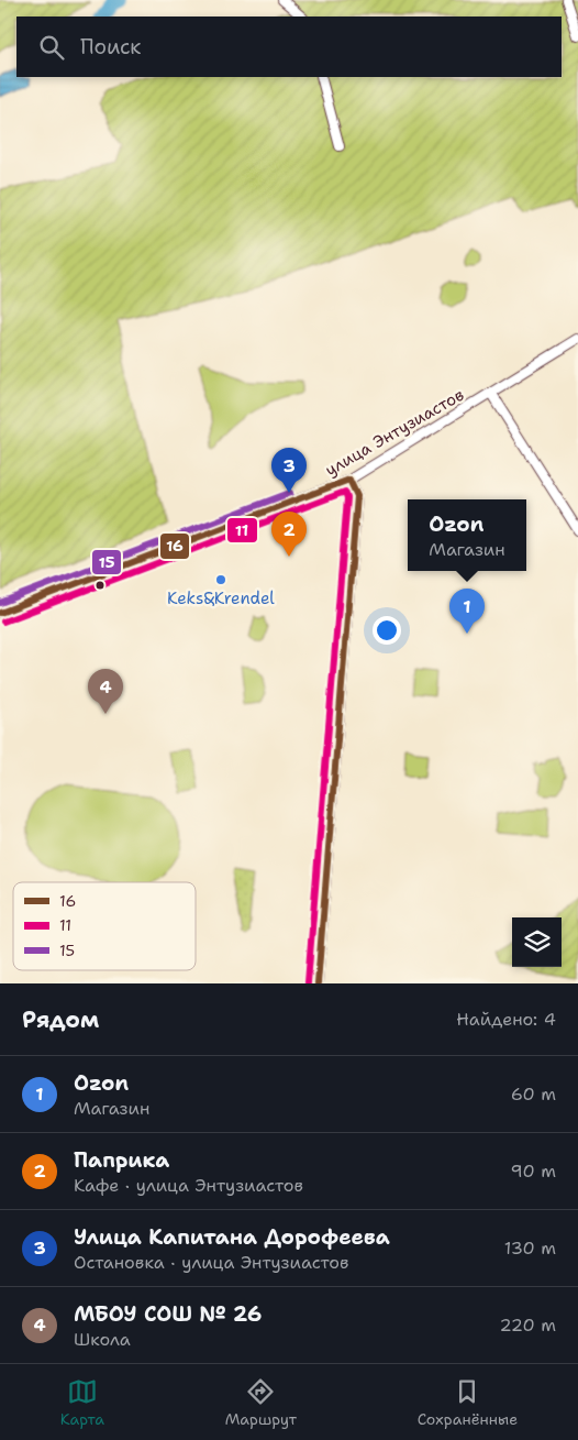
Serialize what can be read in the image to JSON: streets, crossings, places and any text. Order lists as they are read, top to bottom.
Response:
{
  "streets": {
    "street": ["улица Энтузиастов"]
  },
  "places": ["Keks&Krendel"],
  "lines": ["transit line 16", "transit line 11", "transit line 15"],
  "legend": ["16", "11", "15"],
  "page": {
    "search": "Поиск",
    "pins": [
      "3",
      "2",
      "1",
      "4"
    ],
    "popup": ["Ozon", "Магазин"],
    "heading": ["Рядом", "Найдено: 4"],
    "list": [
      {
        "mark": "1",
        "name": "Ozon",
        "note": "Магазин",
        "value": "60 m"
      },
      {
        "mark": "2",
        "name": "Паприка",
        "note": "Кафе · улица Энтузиастов",
        "value": "90 m"
      },
      {
        "mark": "3",
        "name": "Улица Капитана Дорофеева",
        "note": "Остановка · улица Энтузиастов",
        "value": "130 m"
      },
      {
        "mark": "4",
        "name": "МБОУ СОШ № 26",
        "note": "Школа",
        "value": "220 m"
      }
    ],
    "nav": ["Карта", "Маршрут", "Сохранённые"]
  }
}
